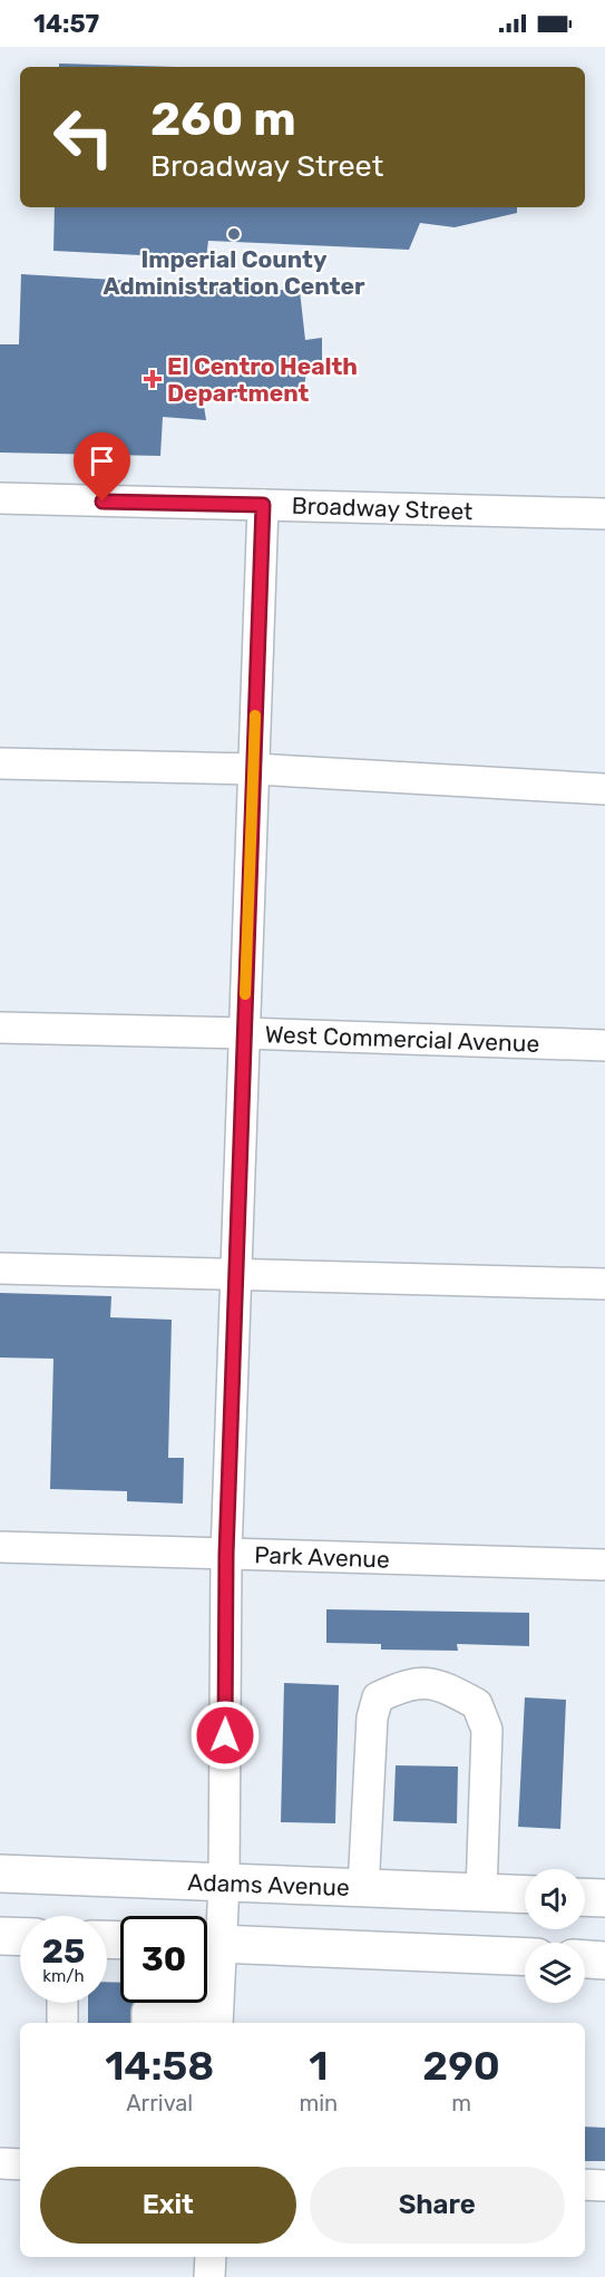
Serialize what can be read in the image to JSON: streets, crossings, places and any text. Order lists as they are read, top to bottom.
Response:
{
  "streets": {
    "main road": ["Adams Avenue"],
    "street": ["Broadway Street", "West Commercial Avenue", "Park Avenue"]
  },
  "places": {
    "other": ["Imperial County Administration Center"],
    "health": ["El Centro Health Department"]
  },
  "page": {
    "status": "14:57",
    "turn": ["260 m", "Broadway Street"],
    "speed": "25 km/h",
    "limit": "30",
    "eta": [
      "14:58",
      "Arrival",
      "1",
      "min",
      "290",
      "m"
    ],
    "buttons": ["Exit", "Share"]
  }
}
